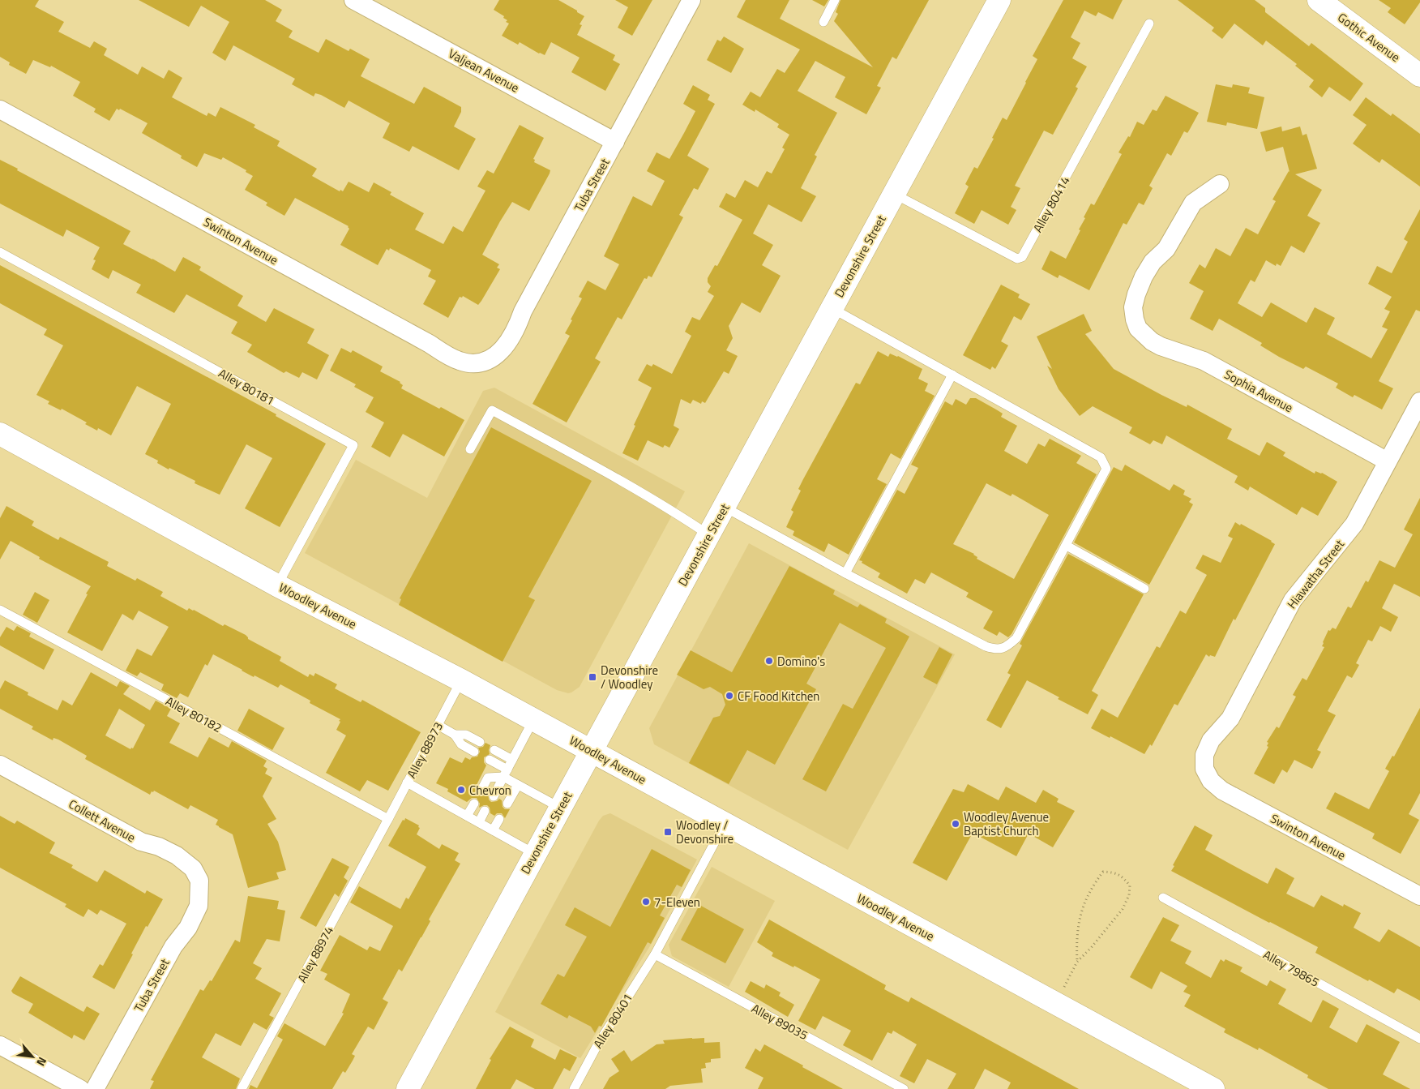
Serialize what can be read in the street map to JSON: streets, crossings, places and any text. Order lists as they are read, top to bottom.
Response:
{
  "streets": {
    "main road": ["Gothic Avenue", "Devonshire Street", "Woodley Avenue"],
    "street": [
      "Valjean Avenue",
      "Tuba Street",
      "Swinton Avenue",
      "Sophia Avenue",
      "Hiawatha Street",
      "Collett Avenue"
    ],
    "lane": [
      "Alley 80414",
      "Alley 80181",
      "Alley 80182",
      "Alley 88973",
      "Alley 88974",
      "Alley 79865",
      "Alley 80401",
      "Alley 89035"
    ]
  },
  "crossings": [
    ["Valjean Avenue", "Tuba Street"],
    ["Tuba Street", "Swinton Avenue"],
    ["Tuba Street", "Collett Avenue"],
    ["Alley 80414", "Devonshire Street"],
    ["Swinton Avenue", "Hiawatha Street"],
    ["Devonshire Street", "Woodley Avenue"],
    ["Alley 80181", "Woodley Avenue"],
    ["Sophia Avenue", "Hiawatha Street"],
    ["Woodley Avenue", "Alley 88973"],
    ["Woodley Avenue", "Alley 80401"],
    ["Alley 80182", "Alley 88973"],
    ["Alley 80182", "Alley 88974"],
    ["Alley 88973", "Alley 88974"],
    ["Alley 80401", "Alley 89035"]
  ],
  "places": {
    "other": [
      "Domino's",
      "CF Food Kitchen",
      "Chevron",
      "Woodley Avenue Baptist Church",
      "7-Eleven"
    ],
    "transit": ["Devonshire / Woodley", "Woodley / Devonshire"]
  },
  "north": "bottom right"
}
